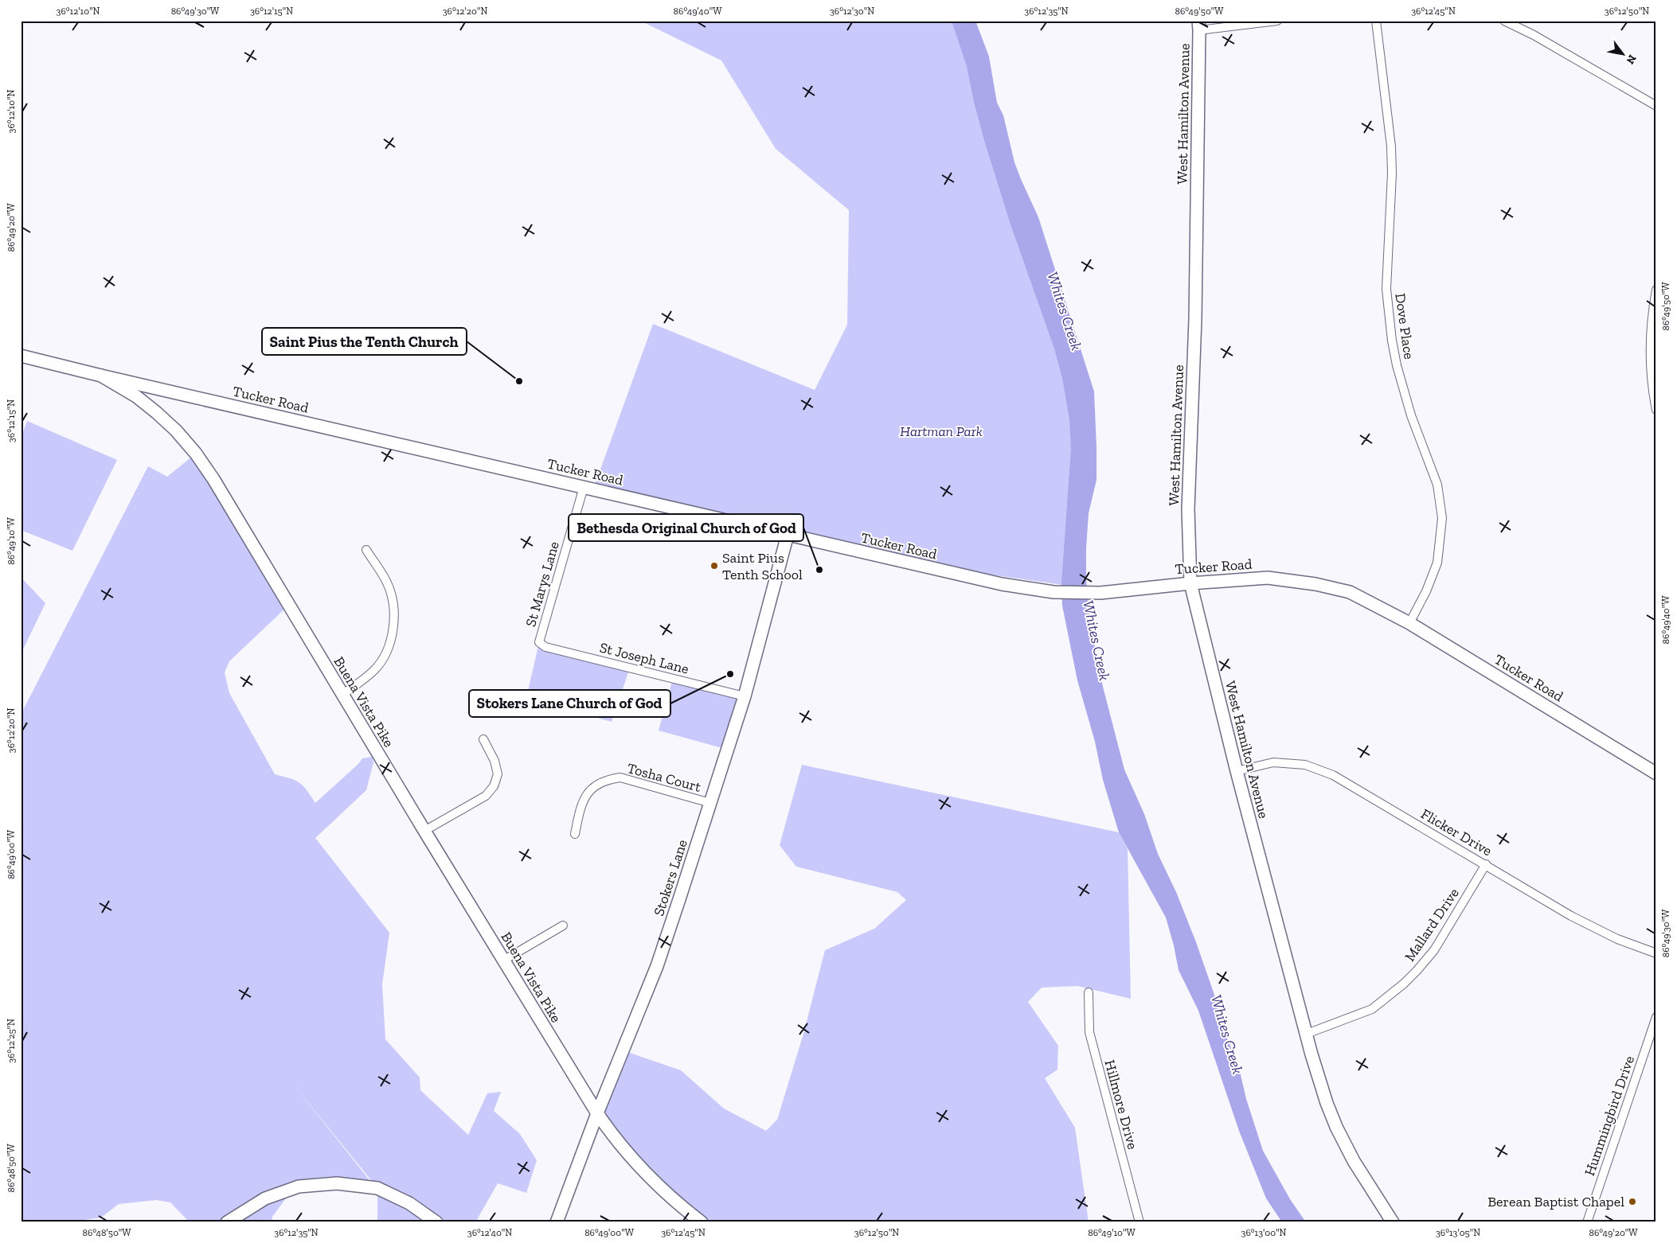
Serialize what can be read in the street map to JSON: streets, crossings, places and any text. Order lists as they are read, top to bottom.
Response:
{
  "streets": {
    "street": [
      "West Hamilton Avenue",
      "Dove Place",
      "Tucker Road",
      "St Marys Lane",
      "St Joseph Lane",
      "Buena Vista Pike",
      "Tosha Court",
      "Flicker Drive",
      "Stokers Lane",
      "Mallard Drive",
      "Hillmore Drive",
      "Hummingbird Drive"
    ]
  },
  "crossings": [
    ["West Hamilton Avenue", "Tucker Road"],
    ["West Hamilton Avenue", "Flicker Drive"],
    ["West Hamilton Avenue", "Mallard Drive"],
    ["Dove Place", "Tucker Road"],
    ["Tucker Road", "St Marys Lane"],
    ["Tucker Road", "Buena Vista Pike"],
    ["Tucker Road", "Stokers Lane"],
    ["St Marys Lane", "St Joseph Lane"],
    ["St Joseph Lane", "Stokers Lane"],
    ["Buena Vista Pike", "Stokers Lane"],
    ["Tosha Court", "Stokers Lane"],
    ["Flicker Drive", "Mallard Drive"]
  ],
  "water": ["Whites Creek"],
  "parks": ["Hartman Park"],
  "places": [
    "Saint Pius the Tenth Church",
    "Saint Pius Tenth School",
    "Bethesda Original Church of God",
    "Stokers Lane Church of God",
    "Berean Baptist Chapel"
  ],
  "north": "bottom right",
  "coordinates": [
    "36°12'10\"N",
    "86°49'30\"W",
    "36°12'15\"N",
    "36°12'20\"N",
    "86°49'40\"W",
    "36°12'30\"N",
    "36°12'35\"N",
    "86°49'50\"W",
    "36°12'45\"N",
    "36°12'50\"N",
    "86°49'20\"W",
    "86°49'10\"W",
    "86°49'00\"W",
    "36°12'25\"N",
    "86°48'50\"W",
    "36°12'40\"N",
    "36°13'00\"N",
    "36°13'05\"N"
  ]
}
